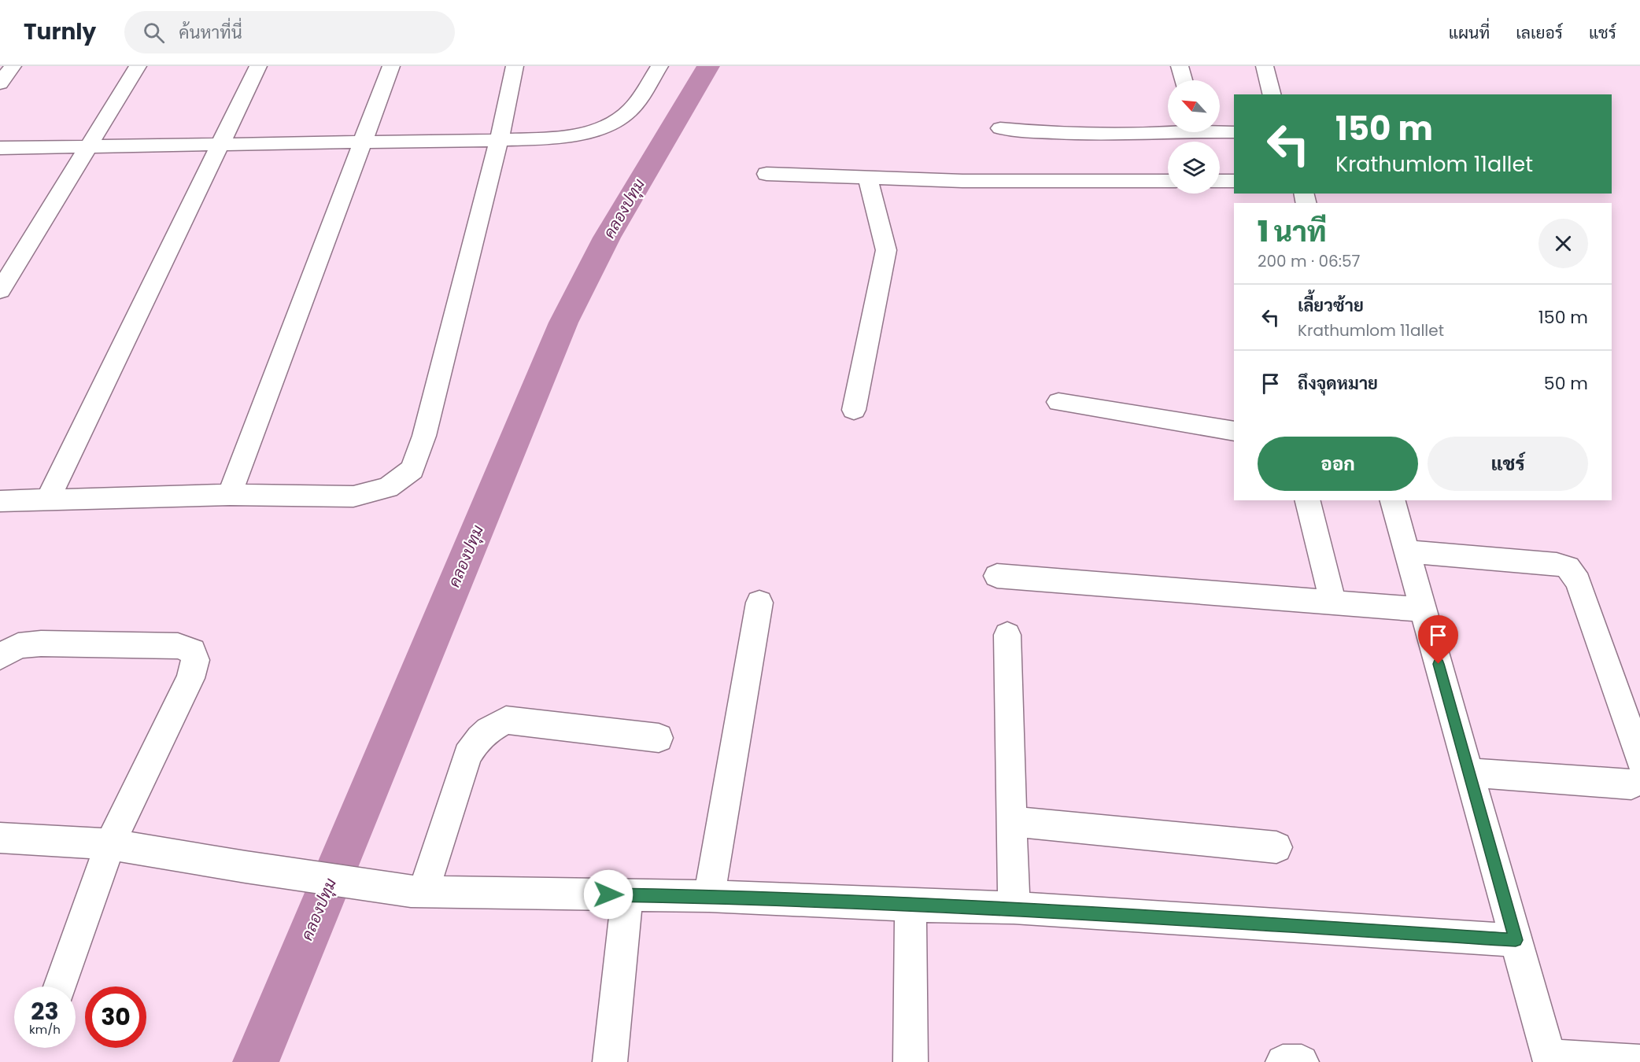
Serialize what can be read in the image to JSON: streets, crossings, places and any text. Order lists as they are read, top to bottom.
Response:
{
  "water": ["คลองปทุม"],
  "north": "top left",
  "page": {
    "header": "Turnly",
    "search": "ค้นหาที่นี่",
    "nav": ["แผนที่", "เลเยอร์", "แชร์"],
    "turn": ["150 m", "Krathumlom 11allet"],
    "heading": ["1 นาที", "200 m · 06:57"],
    "list": [
      {
        "name": "เลี้ยวซ้าย",
        "note": "Krathumlom 11allet",
        "value": "150 m"
      },
      {
        "name": "ถึงจุดหมาย",
        "value": "50 m"
      }
    ],
    "buttons": ["ออก", "แชร์"],
    "speed": "23 km/h",
    "limit": "30"
  }
}
